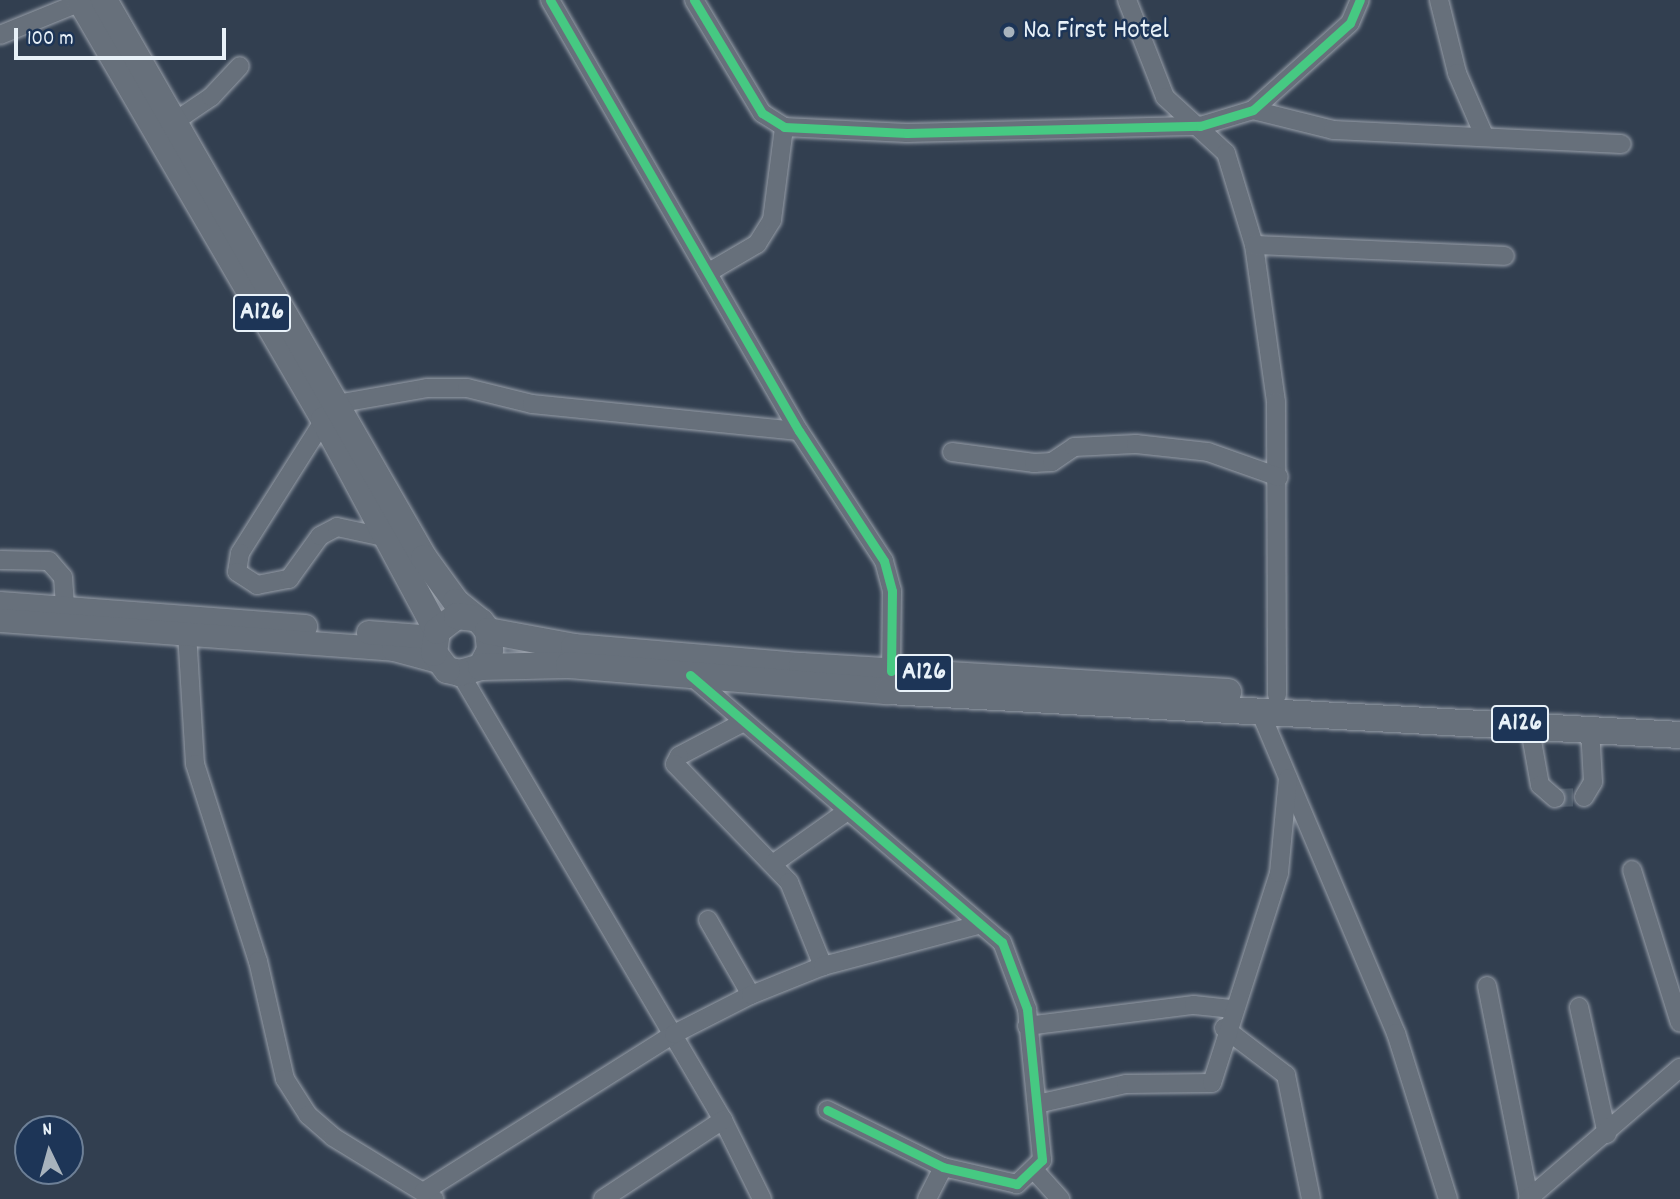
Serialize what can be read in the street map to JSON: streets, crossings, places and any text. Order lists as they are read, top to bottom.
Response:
{
  "streets": {
    "highway": ["A126"]
  },
  "places": ["Na First Hotel"],
  "scale_bar": "100 m",
  "north": "top"
}
